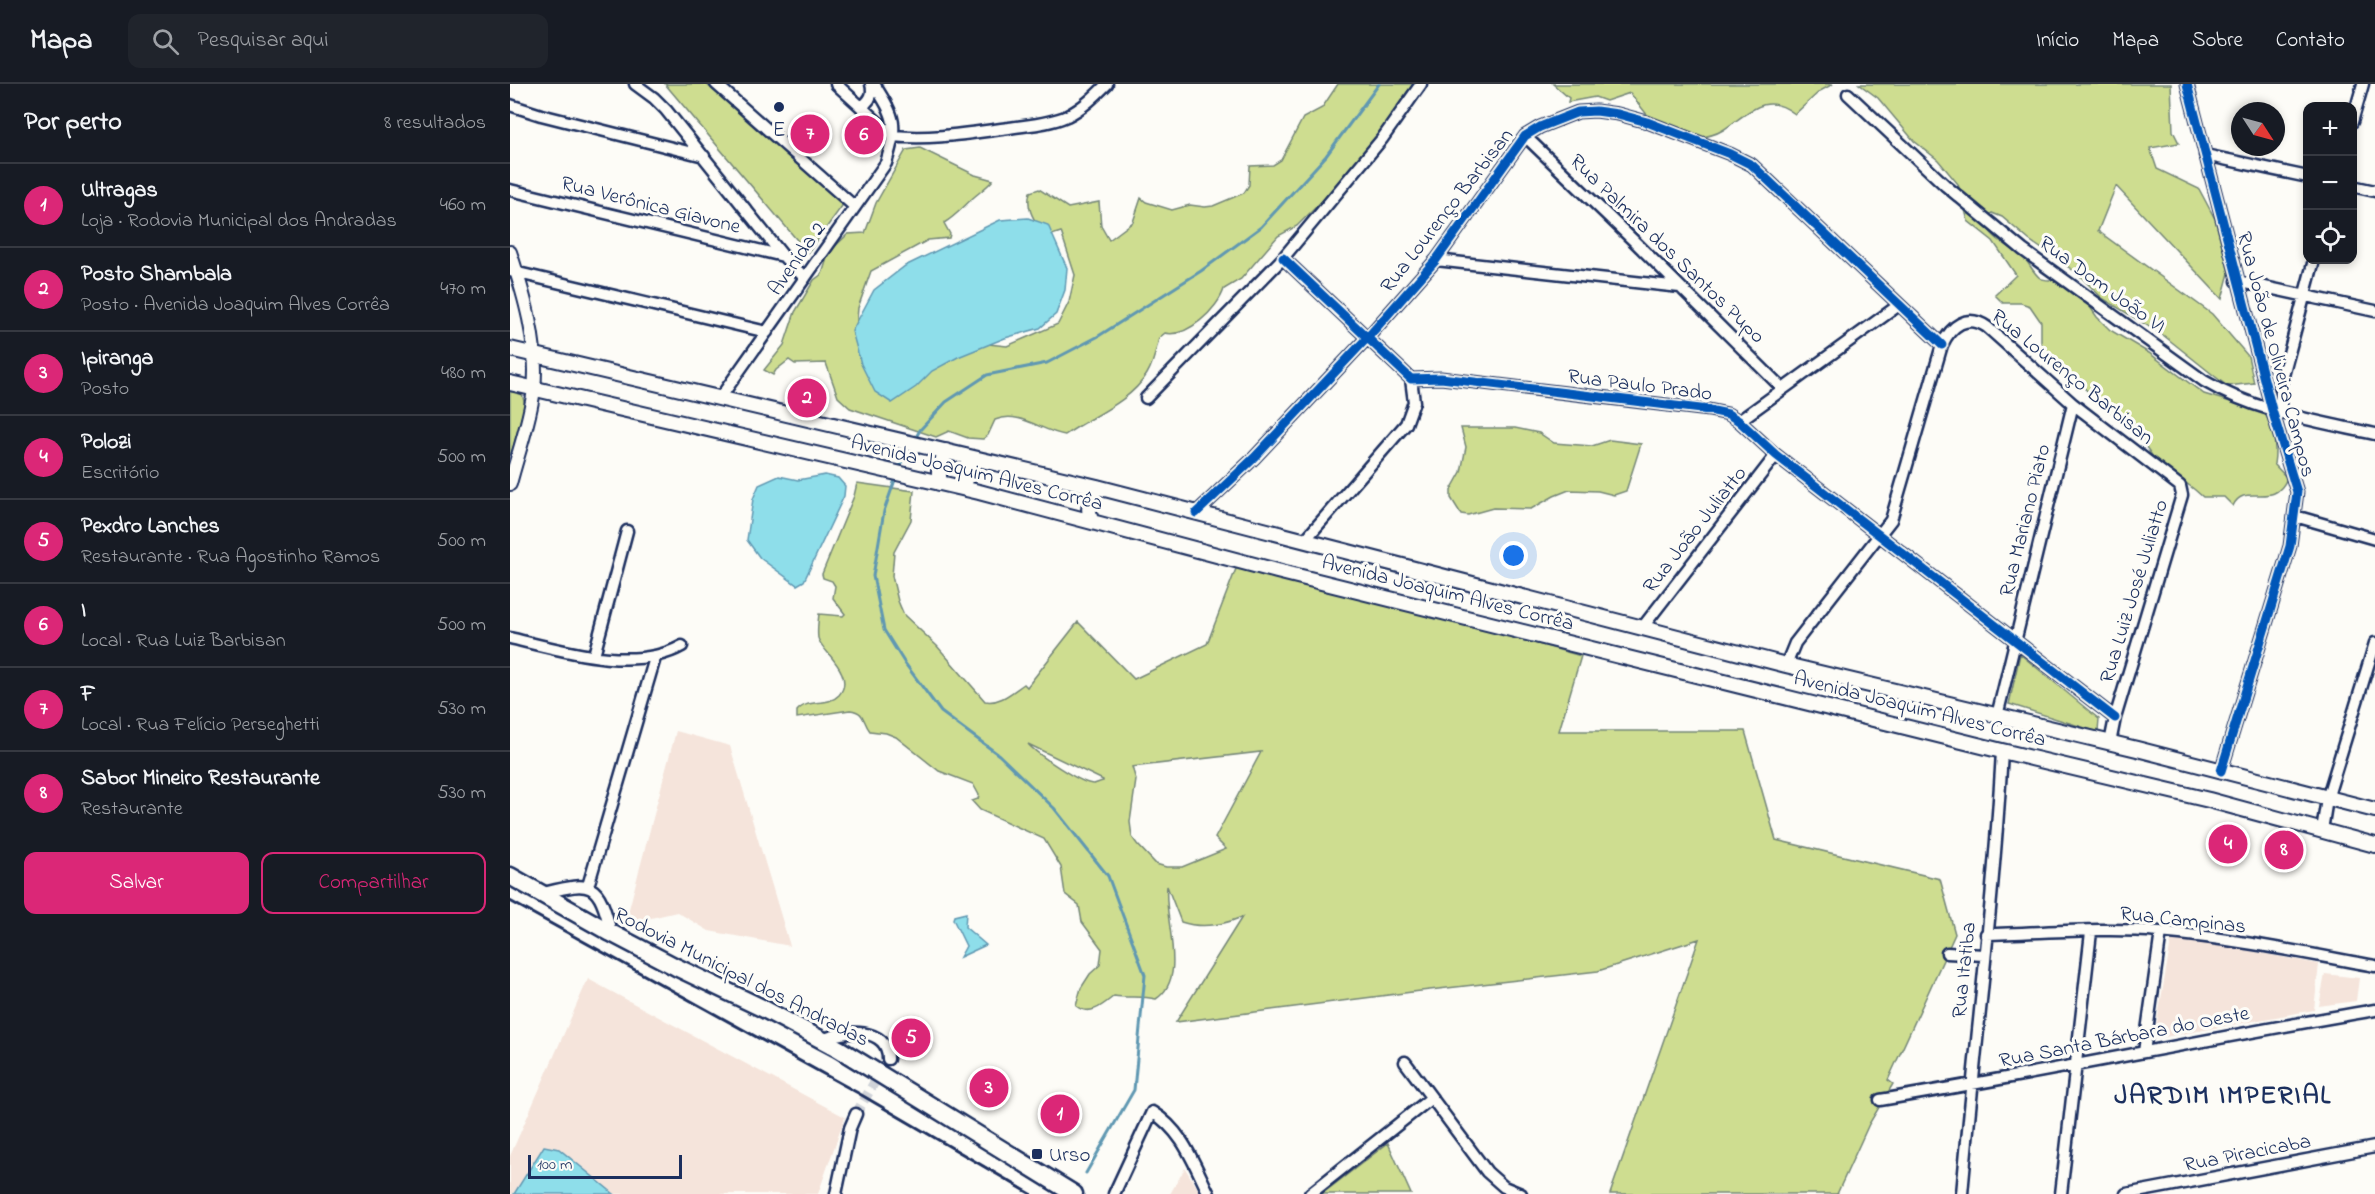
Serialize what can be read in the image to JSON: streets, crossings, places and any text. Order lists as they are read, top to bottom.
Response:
{
  "streets": {
    "main road": ["Avenida Joaquim Alves Corrêa", "Rodovia Municipal dos Andradas"],
    "street": [
      "Rua Verônica Giavone",
      "Rua Lourenço Barbisan",
      "Rua Palmira dos Santos Pupo",
      "Avenida 2",
      "Rua Dom João VI",
      "Rua João de Oliveira Campos",
      "Rua Paulo Prado",
      "Rua Mariano Piato",
      "Rua João Juliatto",
      "Rua Luiz José Juliatto",
      "Rua Campinas",
      "Rua Itatiba",
      "Rua Santa Bárbara do Oeste",
      "Rua Piracicaba"
    ]
  },
  "crossings": [
    ["Rua Lourenço Barbisan", "Rua Palmira dos Santos Pupo"],
    ["Rua Lourenço Barbisan", "Avenida Joaquim Alves Corrêa"],
    ["Rua Lourenço Barbisan", "Rua Mariano Piato"],
    ["Rua Lourenço Barbisan", "Rua Luiz José Juliatto"],
    ["Avenida 2", "Avenida Joaquim Alves Corrêa"],
    ["Rua Dom João VI", "Rua João de Oliveira Campos"],
    ["Rua João de Oliveira Campos", "Avenida Joaquim Alves Corrêa"],
    ["Rua Paulo Prado", "Rua Mariano Piato"],
    ["Rua Paulo Prado", "Rua João Juliatto"],
    ["Rua Paulo Prado", "Rua Luiz José Juliatto"],
    ["Avenida Joaquim Alves Corrêa", "Rua Mariano Piato"],
    ["Avenida Joaquim Alves Corrêa", "Rua João Juliatto"],
    ["Avenida Joaquim Alves Corrêa", "Rua Luiz José Juliatto"],
    ["Avenida Joaquim Alves Corrêa", "Rua Itatiba"],
    ["Rua Campinas", "Rua Itatiba"],
    ["Rua Itatiba", "Rua Santa Bárbara do Oeste"]
  ],
  "districts": ["JARDIM IMPERIAL"],
  "places": {
    "other": ["E"],
    "transit": ["Urso"]
  },
  "scale_bar": "100 m",
  "north": "bottom right",
  "page": {
    "header": "Mapa",
    "search": "Pesquisar aqui",
    "nav": [
      "Início",
      "Mapa",
      "Sobre",
      "Contato"
    ],
    "heading": ["Por perto", "8 resultados"],
    "map_buttons": ["+", "−"],
    "pins": [
      "7",
      "6",
      "2",
      "4",
      "8",
      "5",
      "3",
      "1"
    ],
    "list": [
      {
        "mark": "1",
        "name": "Ultragas",
        "note": "Loja · Rodovia Municipal dos Andradas",
        "value": "460 m"
      },
      {
        "mark": "2",
        "name": "Posto Shambala",
        "note": "Posto · Avenida Joaquim Alves Corrêa",
        "value": "470 m"
      },
      {
        "mark": "3",
        "name": "Ipiranga",
        "note": "Posto",
        "value": "480 m"
      },
      {
        "mark": "4",
        "name": "Polozi",
        "note": "Escritório",
        "value": "500 m"
      },
      {
        "mark": "5",
        "name": "Pexdro Lanches",
        "note": "Restaurante · Rua Agostinho Ramos",
        "value": "500 m"
      },
      {
        "mark": "6",
        "name": "I",
        "note": "Local · Rua Luiz Barbisan",
        "value": "500 m"
      },
      {
        "mark": "7",
        "name": "F",
        "note": "Local · Rua Felício Perseghetti",
        "value": "530 m"
      },
      {
        "mark": "8",
        "name": "Sabor Mineiro Restaurante",
        "note": "Restaurante",
        "value": "530 m"
      }
    ],
    "buttons": ["Salvar", "Compartilhar"],
    "scale": "100 m"
  }
}
